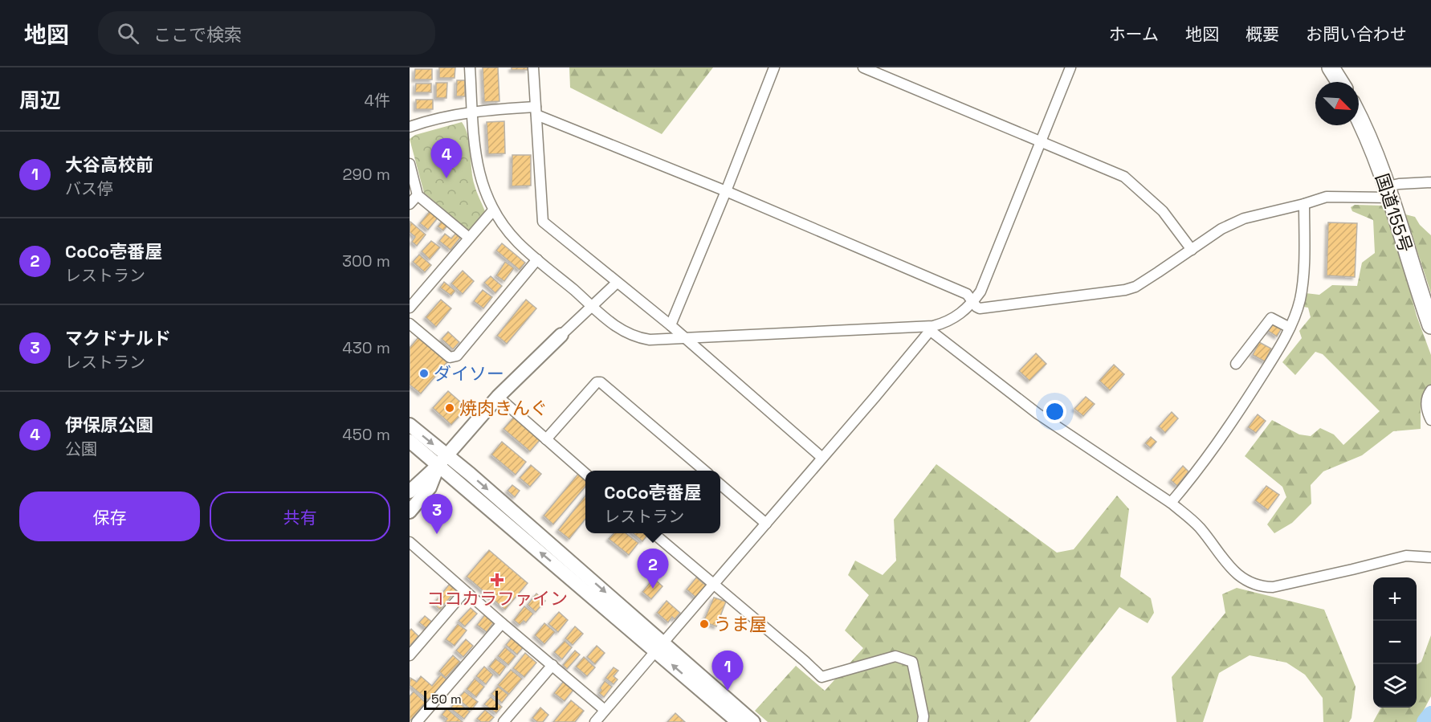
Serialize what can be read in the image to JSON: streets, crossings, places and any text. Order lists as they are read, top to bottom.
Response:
{
  "streets": {
    "highway": ["国道155号"]
  },
  "places": {
    "other": ["ダイソー", "焼肉きんぐ", "うま屋"],
    "health": ["ココカラファイン"]
  },
  "scale_bar": "50 m",
  "north": "bottom right",
  "page": {
    "header": "地図",
    "search": "ここで検索",
    "nav": [
      "ホーム",
      "地図",
      "概要",
      "お問い合わせ"
    ],
    "heading": ["周辺", "4件"],
    "list": [
      {
        "mark": "1",
        "name": "大谷高校前",
        "note": "バス停",
        "value": "290 m"
      },
      {
        "mark": "2",
        "name": "CoCo壱番屋",
        "note": "レストラン",
        "value": "300 m"
      },
      {
        "mark": "3",
        "name": "マクドナルド",
        "note": "レストラン",
        "value": "430 m"
      },
      {
        "mark": "4",
        "name": "伊保原公園",
        "note": "公園",
        "value": "450 m"
      }
    ],
    "pins": [
      "4",
      "3",
      "2",
      "1"
    ],
    "popup": ["CoCo壱番屋", "レストラン"],
    "buttons": ["保存", "共有"],
    "map_buttons": ["+", "−"],
    "scale": "50 m"
  }
}
